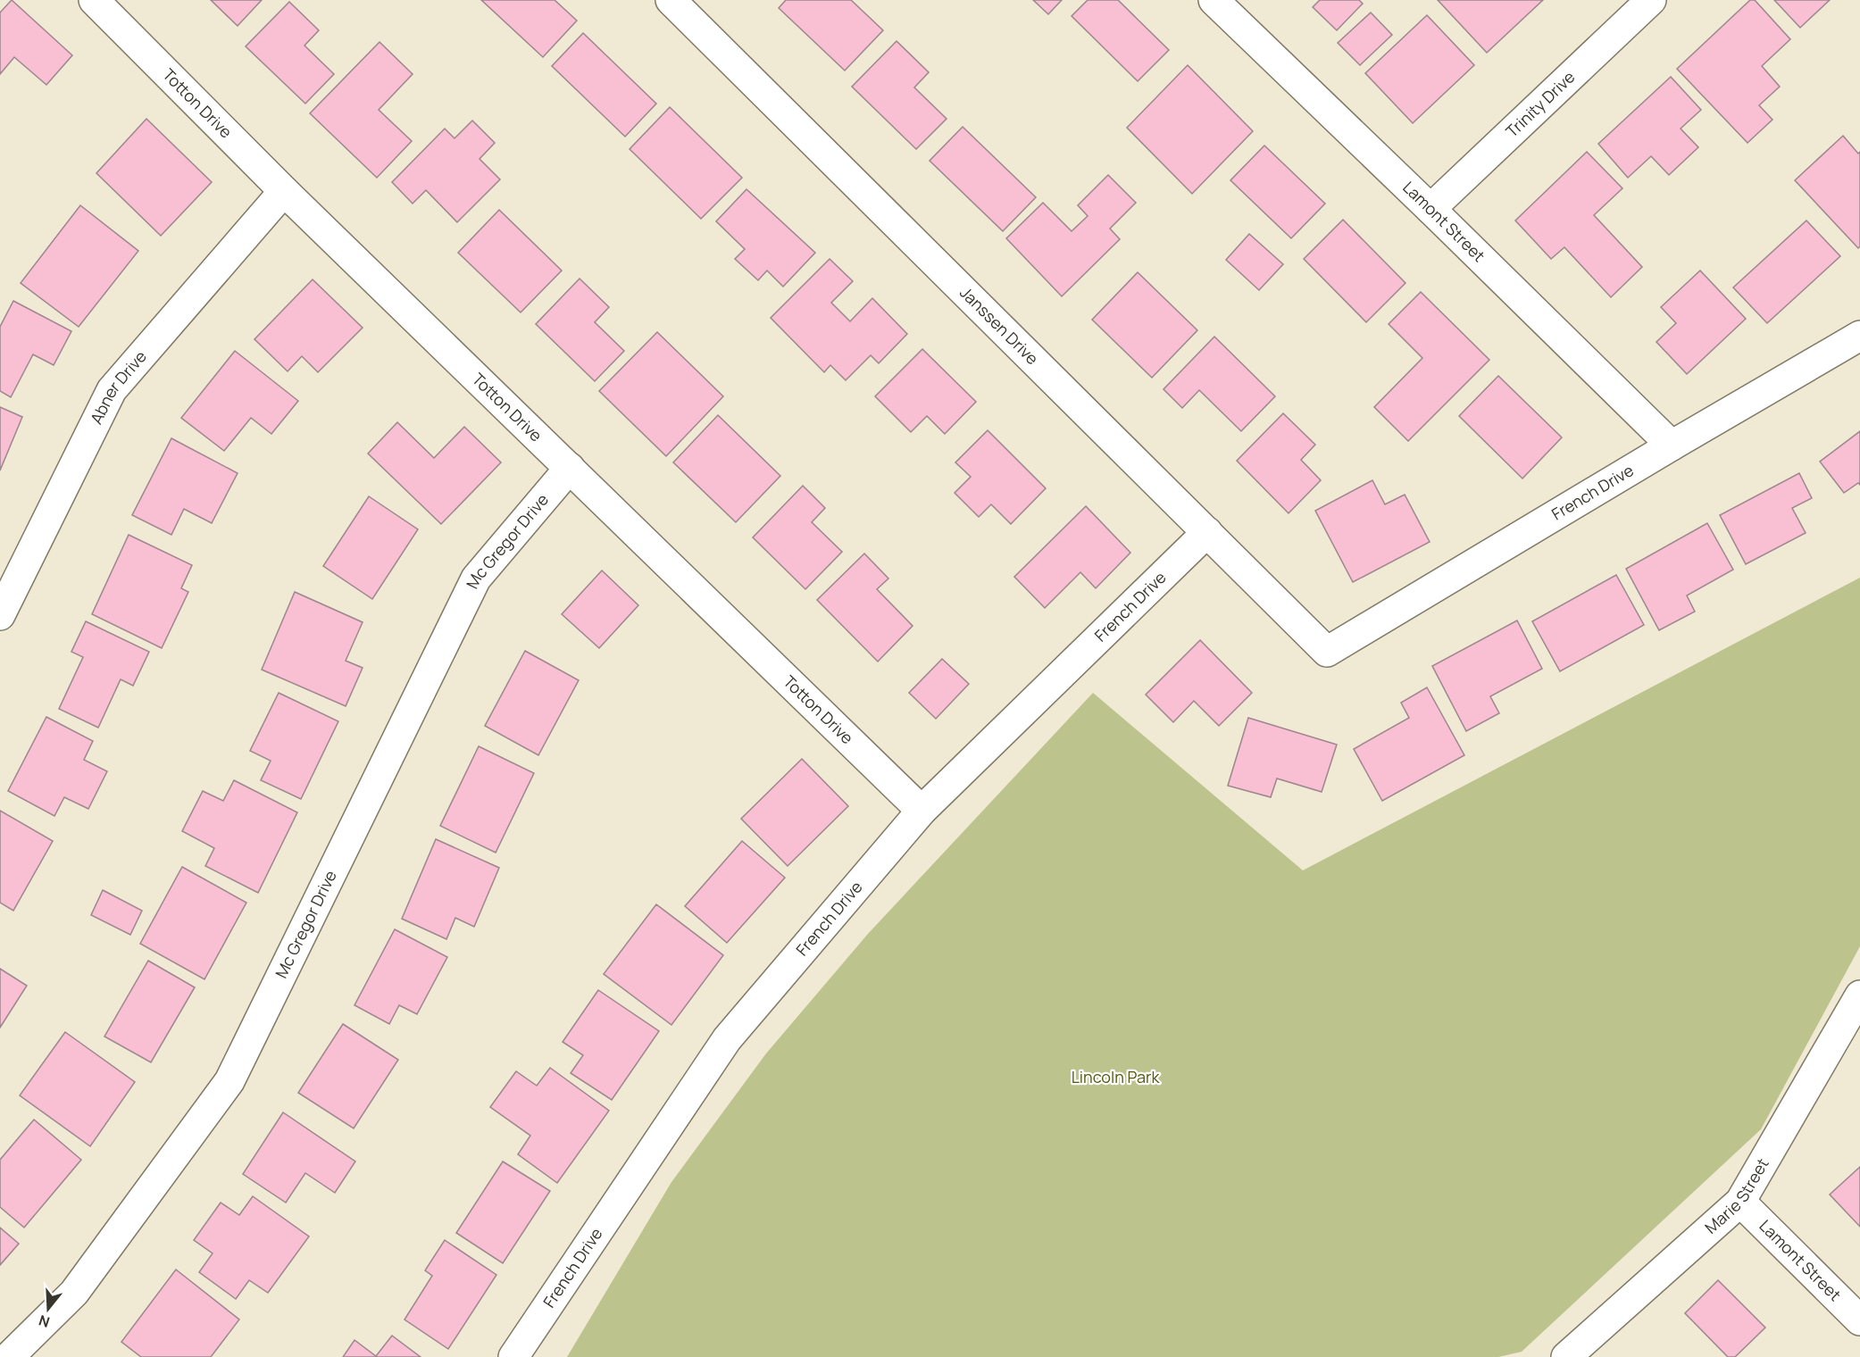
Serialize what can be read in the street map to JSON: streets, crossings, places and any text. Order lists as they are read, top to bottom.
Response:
{
  "streets": {
    "street": [
      "Totton Drive",
      "Trinity Drive",
      "Lamont Street",
      "Janssen Drive",
      "Abner Drive",
      "French Drive",
      "Mc Gregor Drive",
      "Marie Street"
    ]
  },
  "crossings": [
    ["Totton Drive", "Abner Drive"],
    ["Totton Drive", "French Drive"],
    ["Totton Drive", "Mc Gregor Drive"],
    ["Trinity Drive", "Lamont Street"],
    ["Lamont Street", "French Drive"],
    ["Lamont Street", "Marie Street"],
    ["Janssen Drive", "French Drive"]
  ],
  "parks": ["Lincoln Park"],
  "north": "bottom"
}
